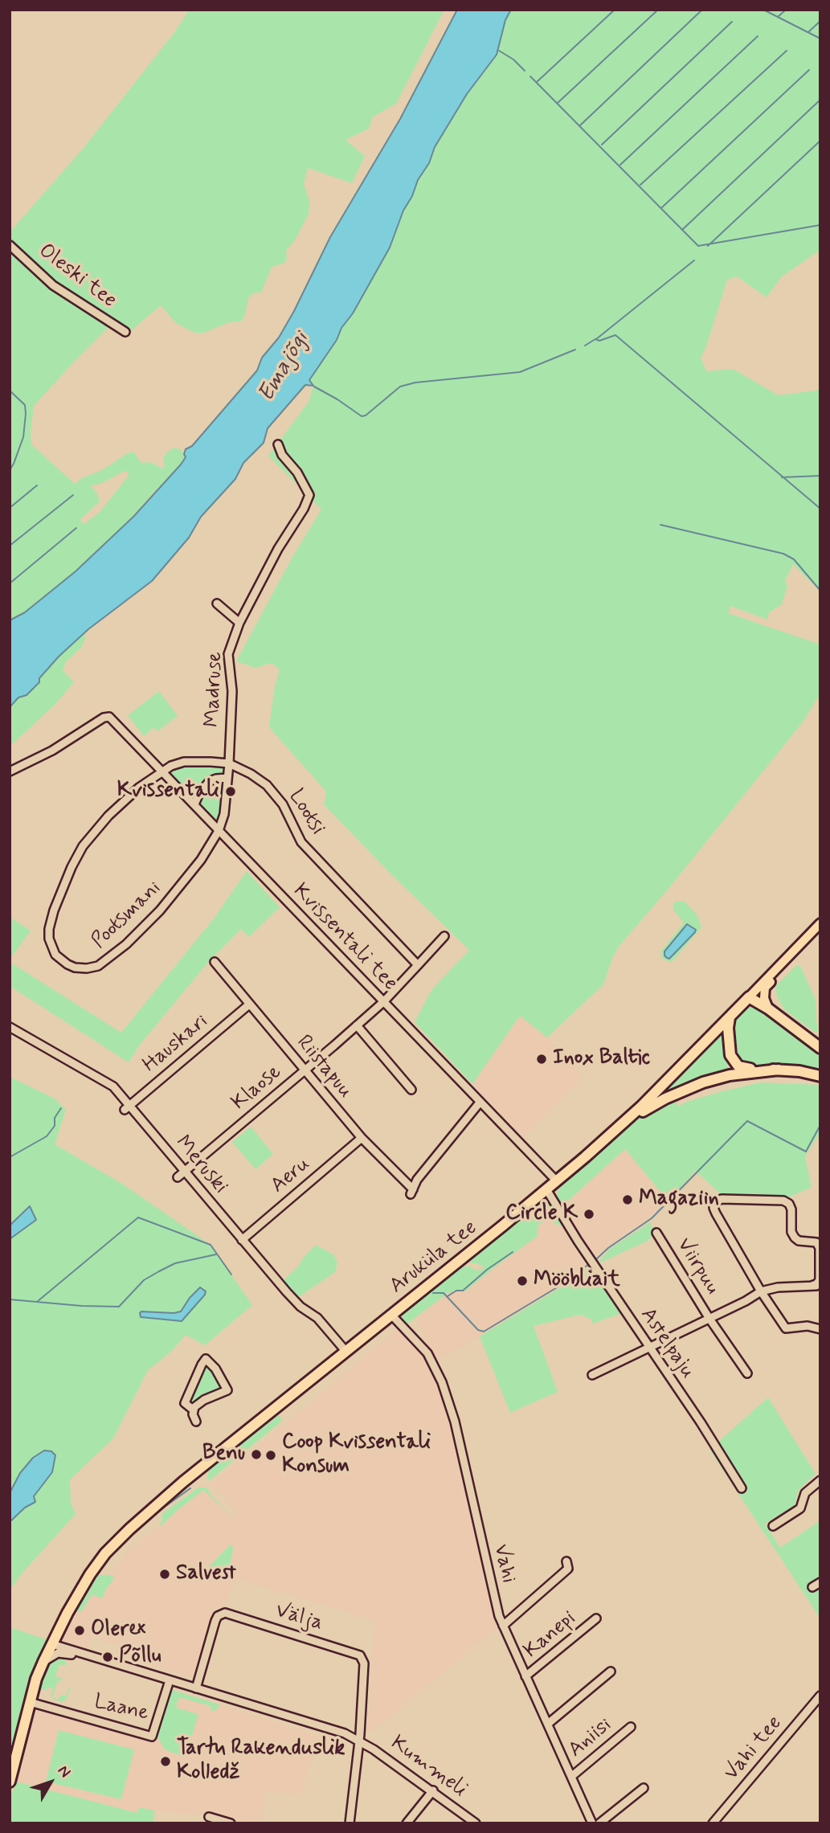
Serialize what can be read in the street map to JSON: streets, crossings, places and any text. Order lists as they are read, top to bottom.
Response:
{
  "streets": {
    "highway": ["Aruküla tee"],
    "street": [
      "Oleski tee",
      "Madruse",
      "Lootsi",
      "Pootsmani",
      "Kvissentali tee",
      "Hauskari",
      "Riistapuu",
      "Klaose",
      "Meruski",
      "Aeru",
      "Viirpuu",
      "Astelpaju",
      "Vahi",
      "Välja",
      "Kanepi",
      "Laane",
      "Aniisi",
      "Vahi tee",
      "Kummeli"
    ]
  },
  "crossings": [
    ["Madruse", "Lootsi"],
    ["Madruse", "Pootsmani"],
    ["Madruse", "Kvissentali tee"],
    ["Lootsi", "Pootsmani"],
    ["Lootsi", "Kvissentali tee"],
    ["Pootsmani", "Kvissentali tee"],
    ["Kvissentali tee", "Riistapuu"],
    ["Kvissentali tee", "Klaose"],
    ["Kvissentali tee", "Aruküla tee"],
    ["Hauskari", "Riistapuu"],
    ["Hauskari", "Meruski"],
    ["Riistapuu", "Klaose"],
    ["Riistapuu", "Aeru"],
    ["Klaose", "Meruski"],
    ["Meruski", "Aeru"],
    ["Meruski", "Aruküla tee"],
    ["Aruküla tee", "Astelpaju"],
    ["Aruküla tee", "Vahi"],
    ["Aruküla tee", "Laane"],
    ["Vahi", "Kanepi"],
    ["Vahi", "Aniisi"],
    ["Välja", "Kummeli"]
  ],
  "water": ["Emajõgi"],
  "places": [
    "Kvissentali",
    "Inox Baltic",
    "Magaziin",
    "Circle K",
    "Mööbliait",
    "Benu",
    "Coop Kvissentali Konsum",
    "Salvest",
    "Olerex",
    "Põllu",
    "Tartu Rakenduslik Kolledž"
  ],
  "north": "top right"
}
